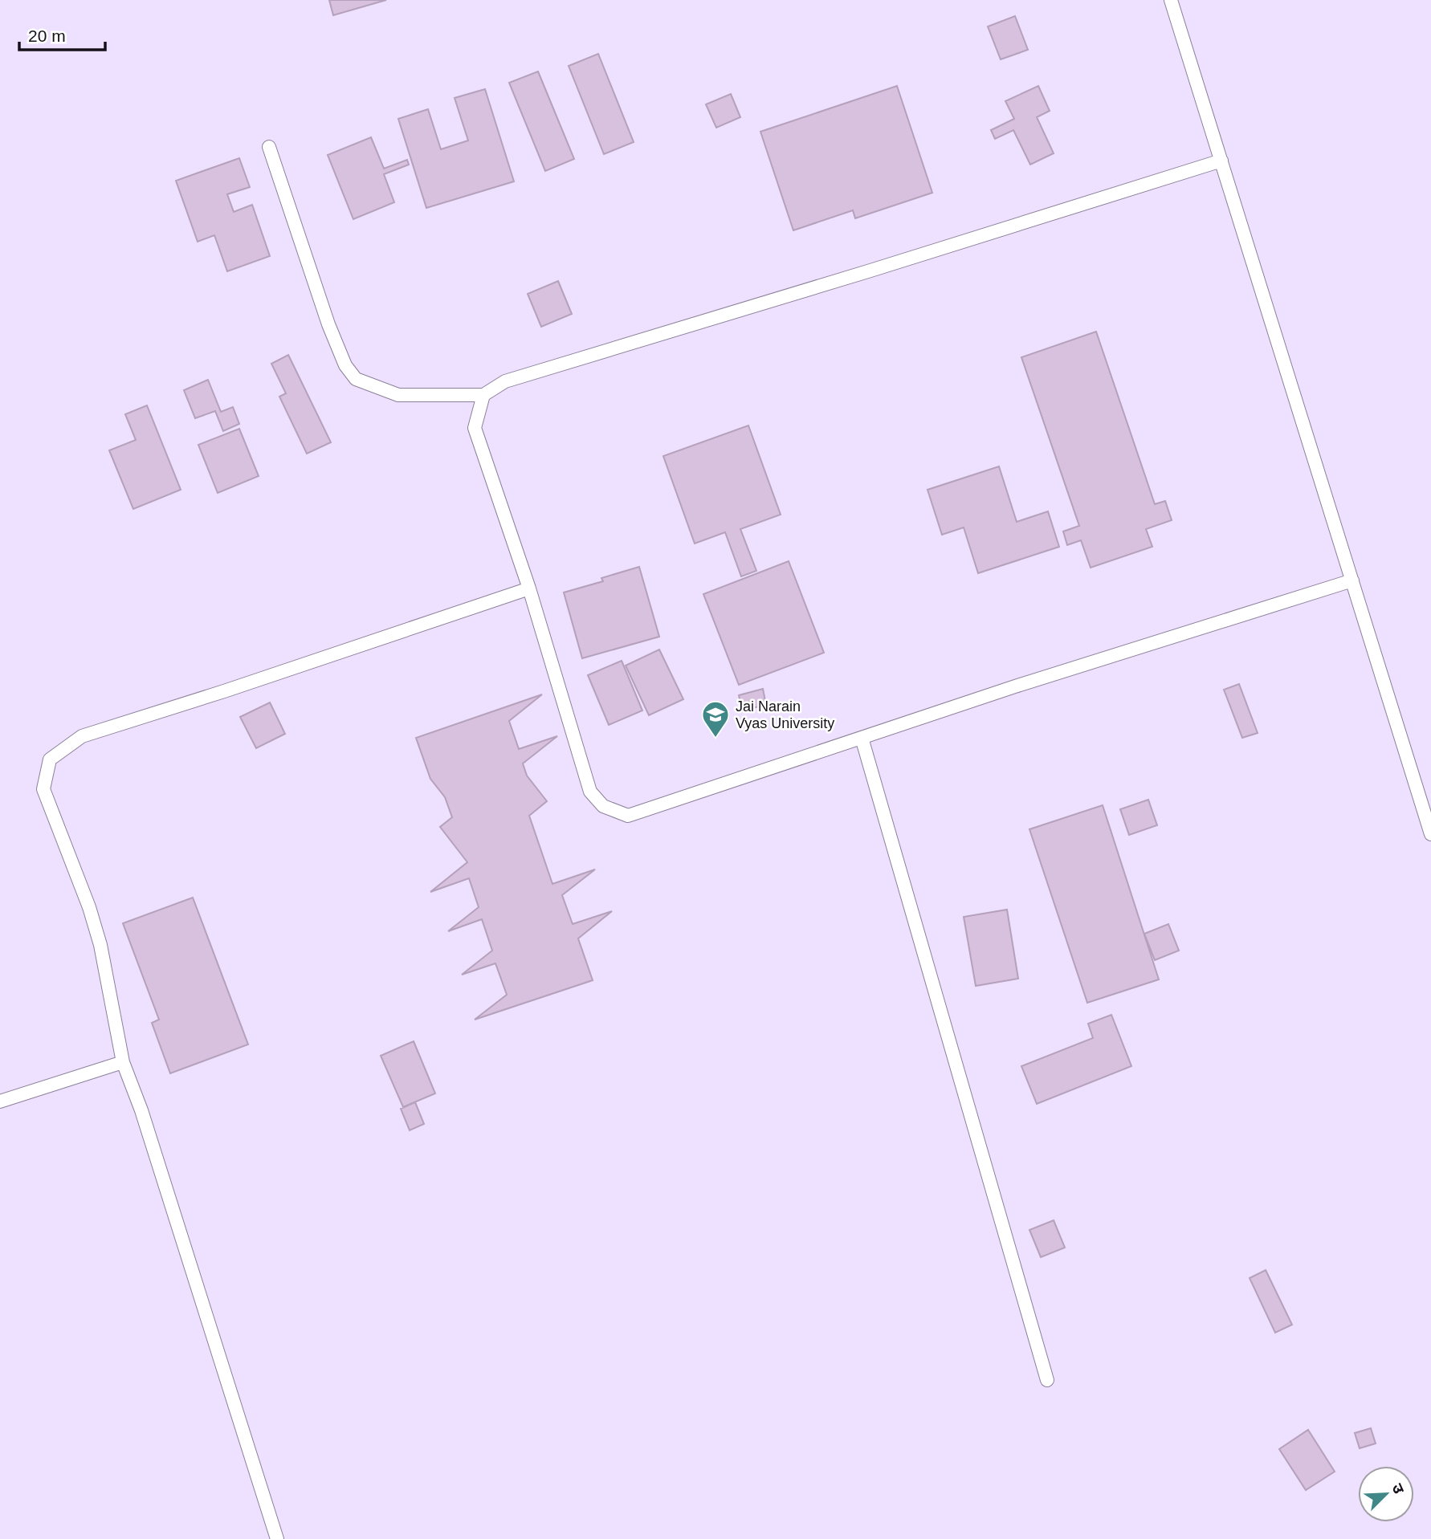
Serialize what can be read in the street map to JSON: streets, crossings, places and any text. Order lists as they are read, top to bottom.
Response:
{
  "places": {
    "school or university": ["Jai Narain Vyas University"]
  },
  "scale_bar": "20 m",
  "north": "top right"
}
